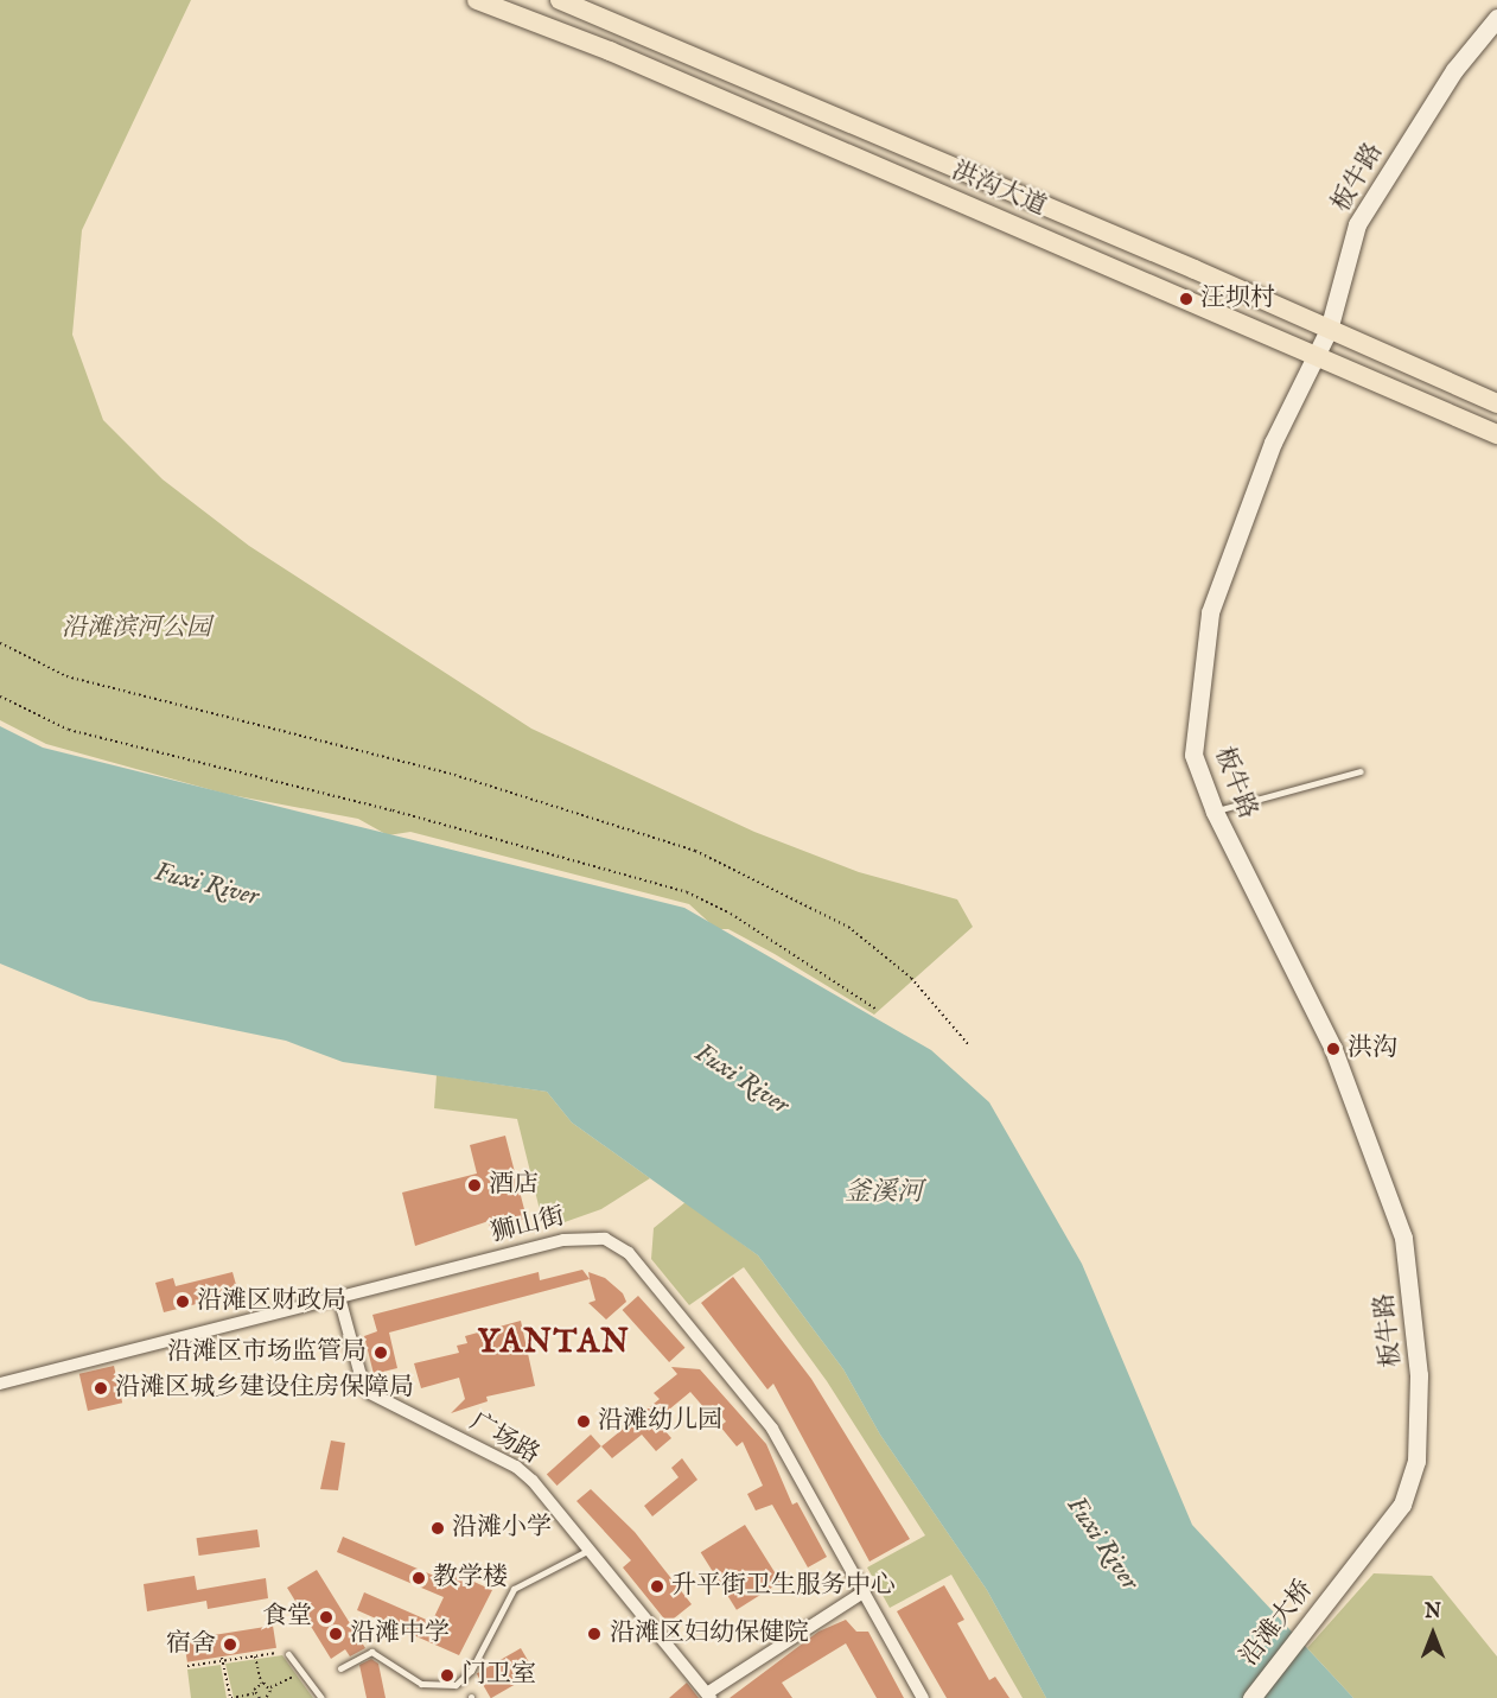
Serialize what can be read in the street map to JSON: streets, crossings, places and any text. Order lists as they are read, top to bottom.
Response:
{
  "streets": {
    "main road": ["板牛路", "洪沟大道", "沿滩大桥"],
    "street": ["狮山街", "广场路"]
  },
  "crossings": [
    ["板牛路", "洪沟大道"],
    ["板牛路", "沿滩大桥"],
    ["狮山街", "广场路"]
  ],
  "districts": ["YANTAN"],
  "water": ["Fuxi River", "釜溪河"],
  "parks": ["沿滩滨河公园"],
  "places": [
    "汪坝村",
    "洪沟",
    "酒店",
    "沿滩区财政局",
    "沿滩区市场监管局",
    "沿滩区城乡建设住房保障局",
    "沿滩幼儿园",
    "沿滩小学",
    "教学楼",
    "升平街卫生服务中心",
    "食堂",
    "沿滩中学",
    "沿滩区妇幼保健院",
    "宿舍",
    "门卫室"
  ],
  "north": "top"
}
